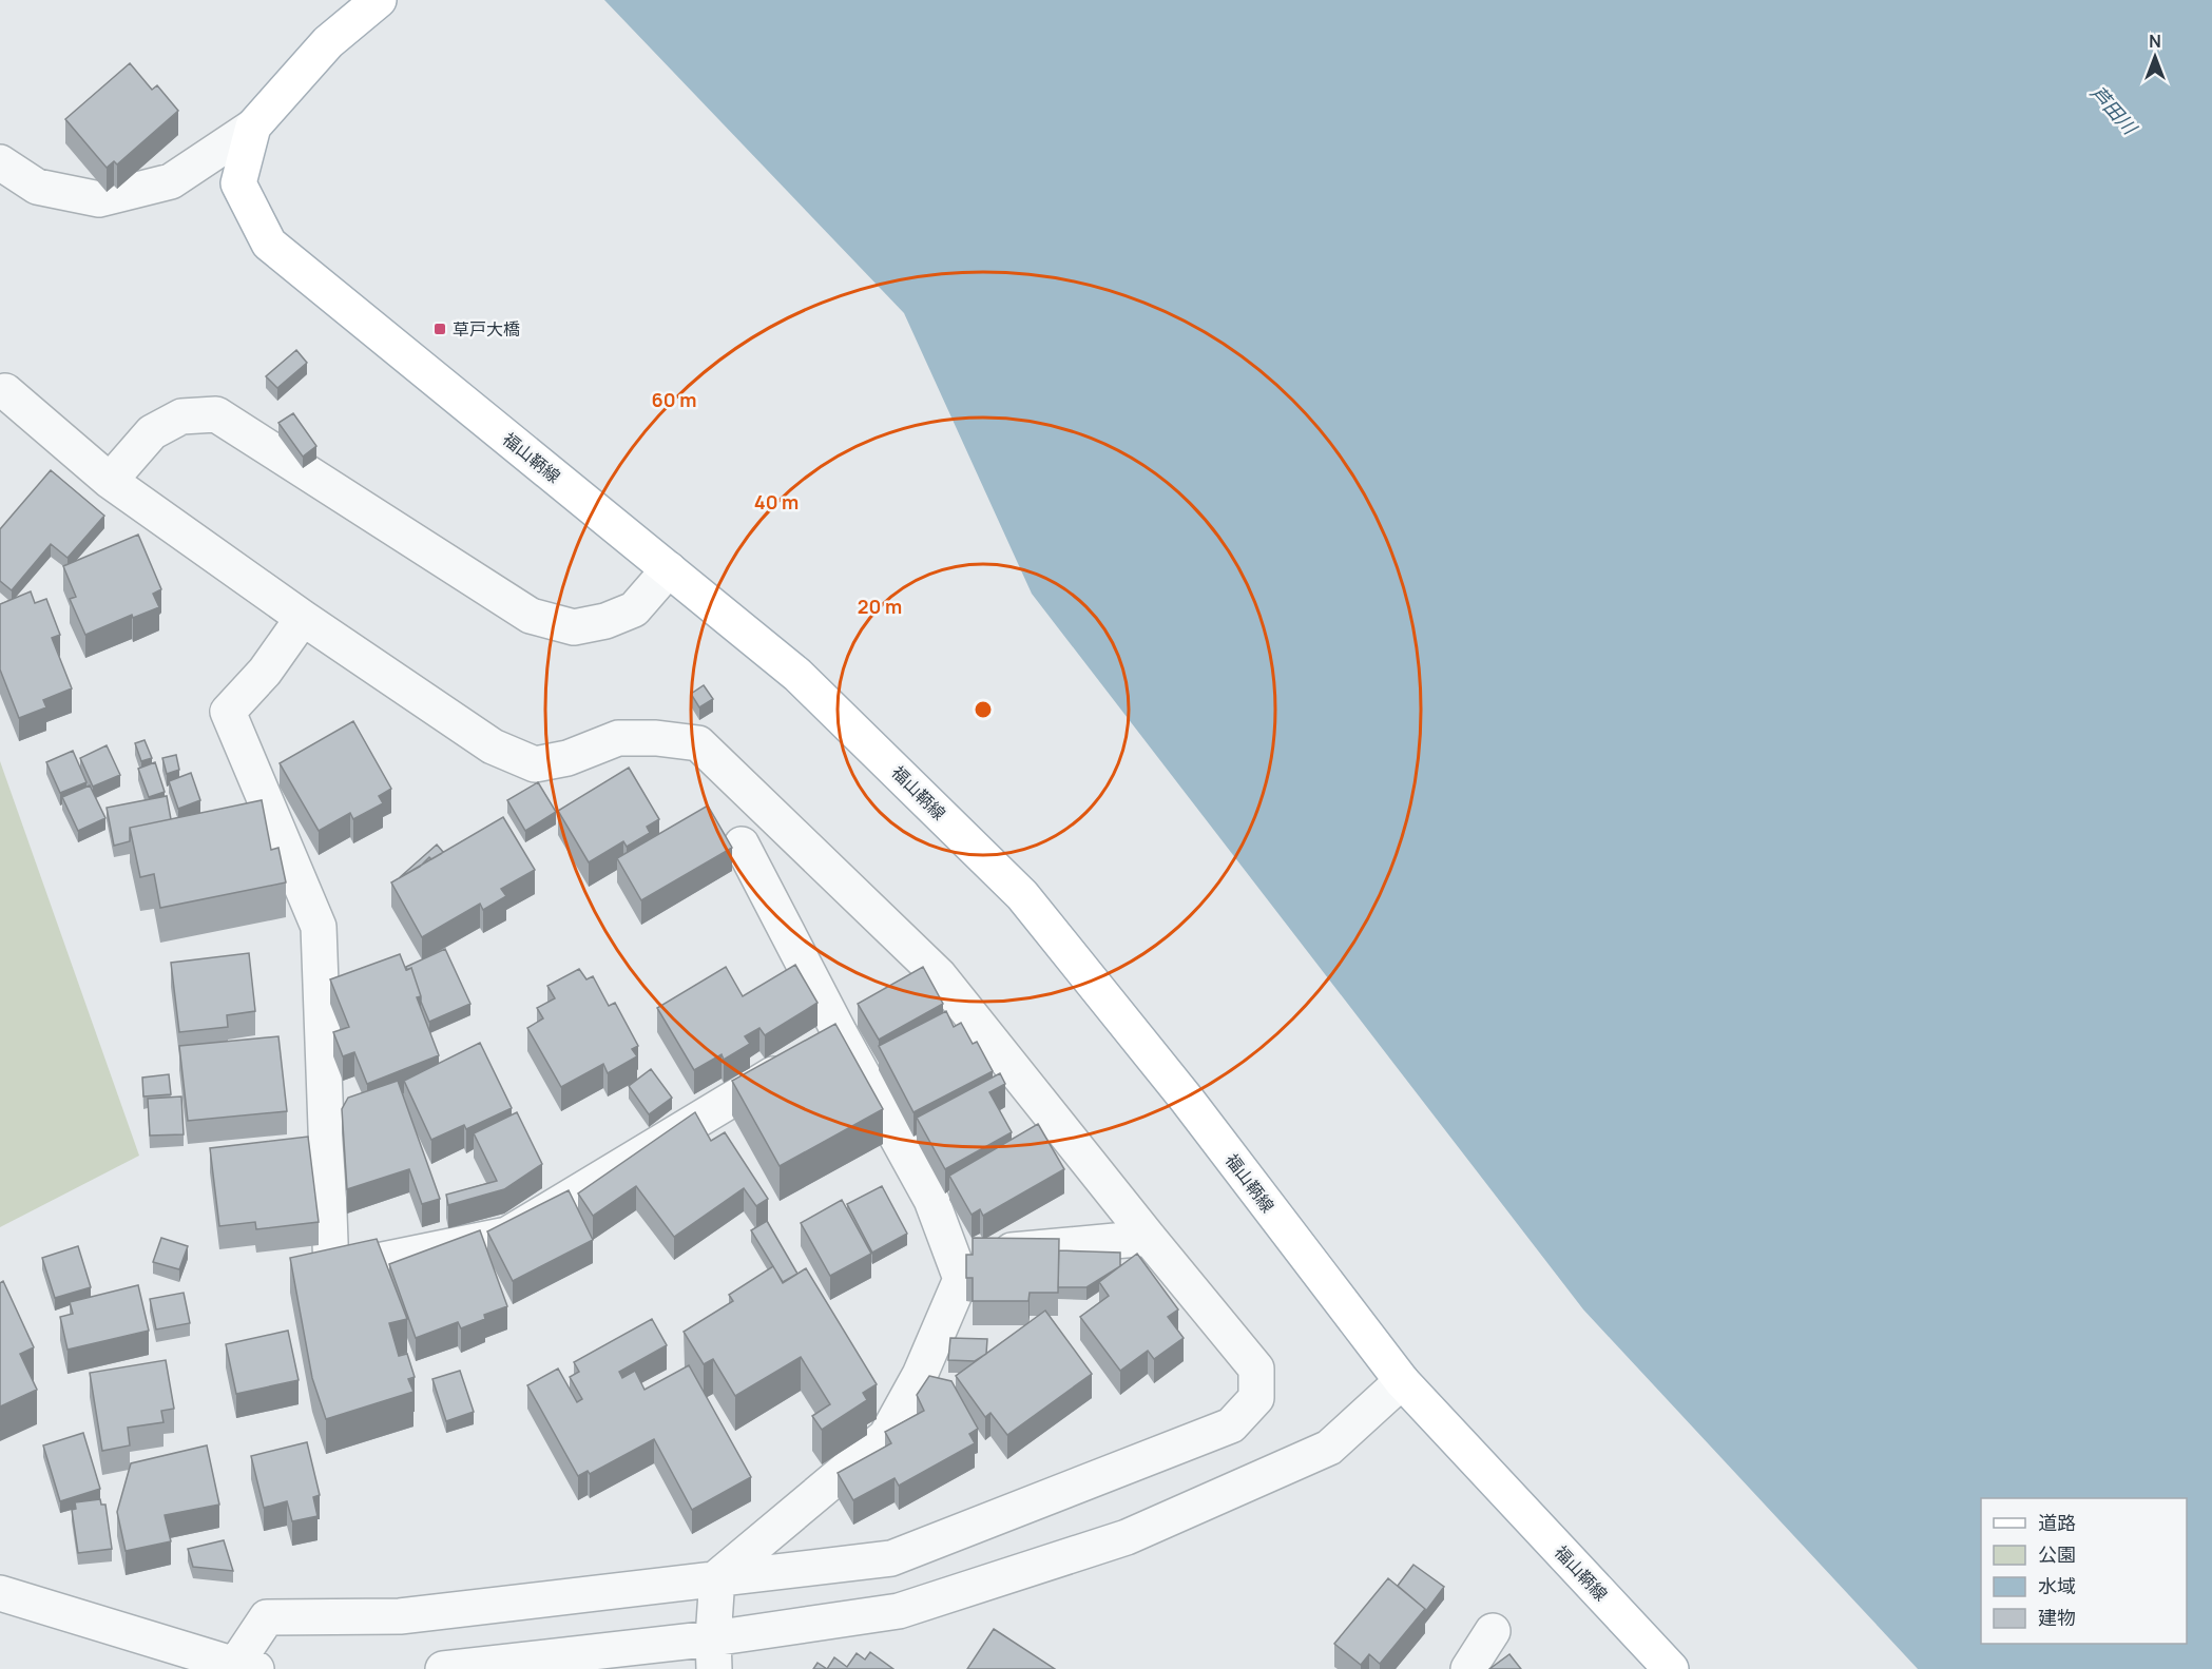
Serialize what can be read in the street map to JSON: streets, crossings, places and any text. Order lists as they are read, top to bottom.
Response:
{
  "streets": {
    "main road": ["福山鞆線"]
  },
  "water": ["芦田川"],
  "places": {
    "transit": ["草戸大橋"]
  },
  "legend": [
    "道路",
    "公園",
    "水域",
    "建物"
  ],
  "north": "top",
  "rings": ["60 m", "40 m", "20 m"]
}
